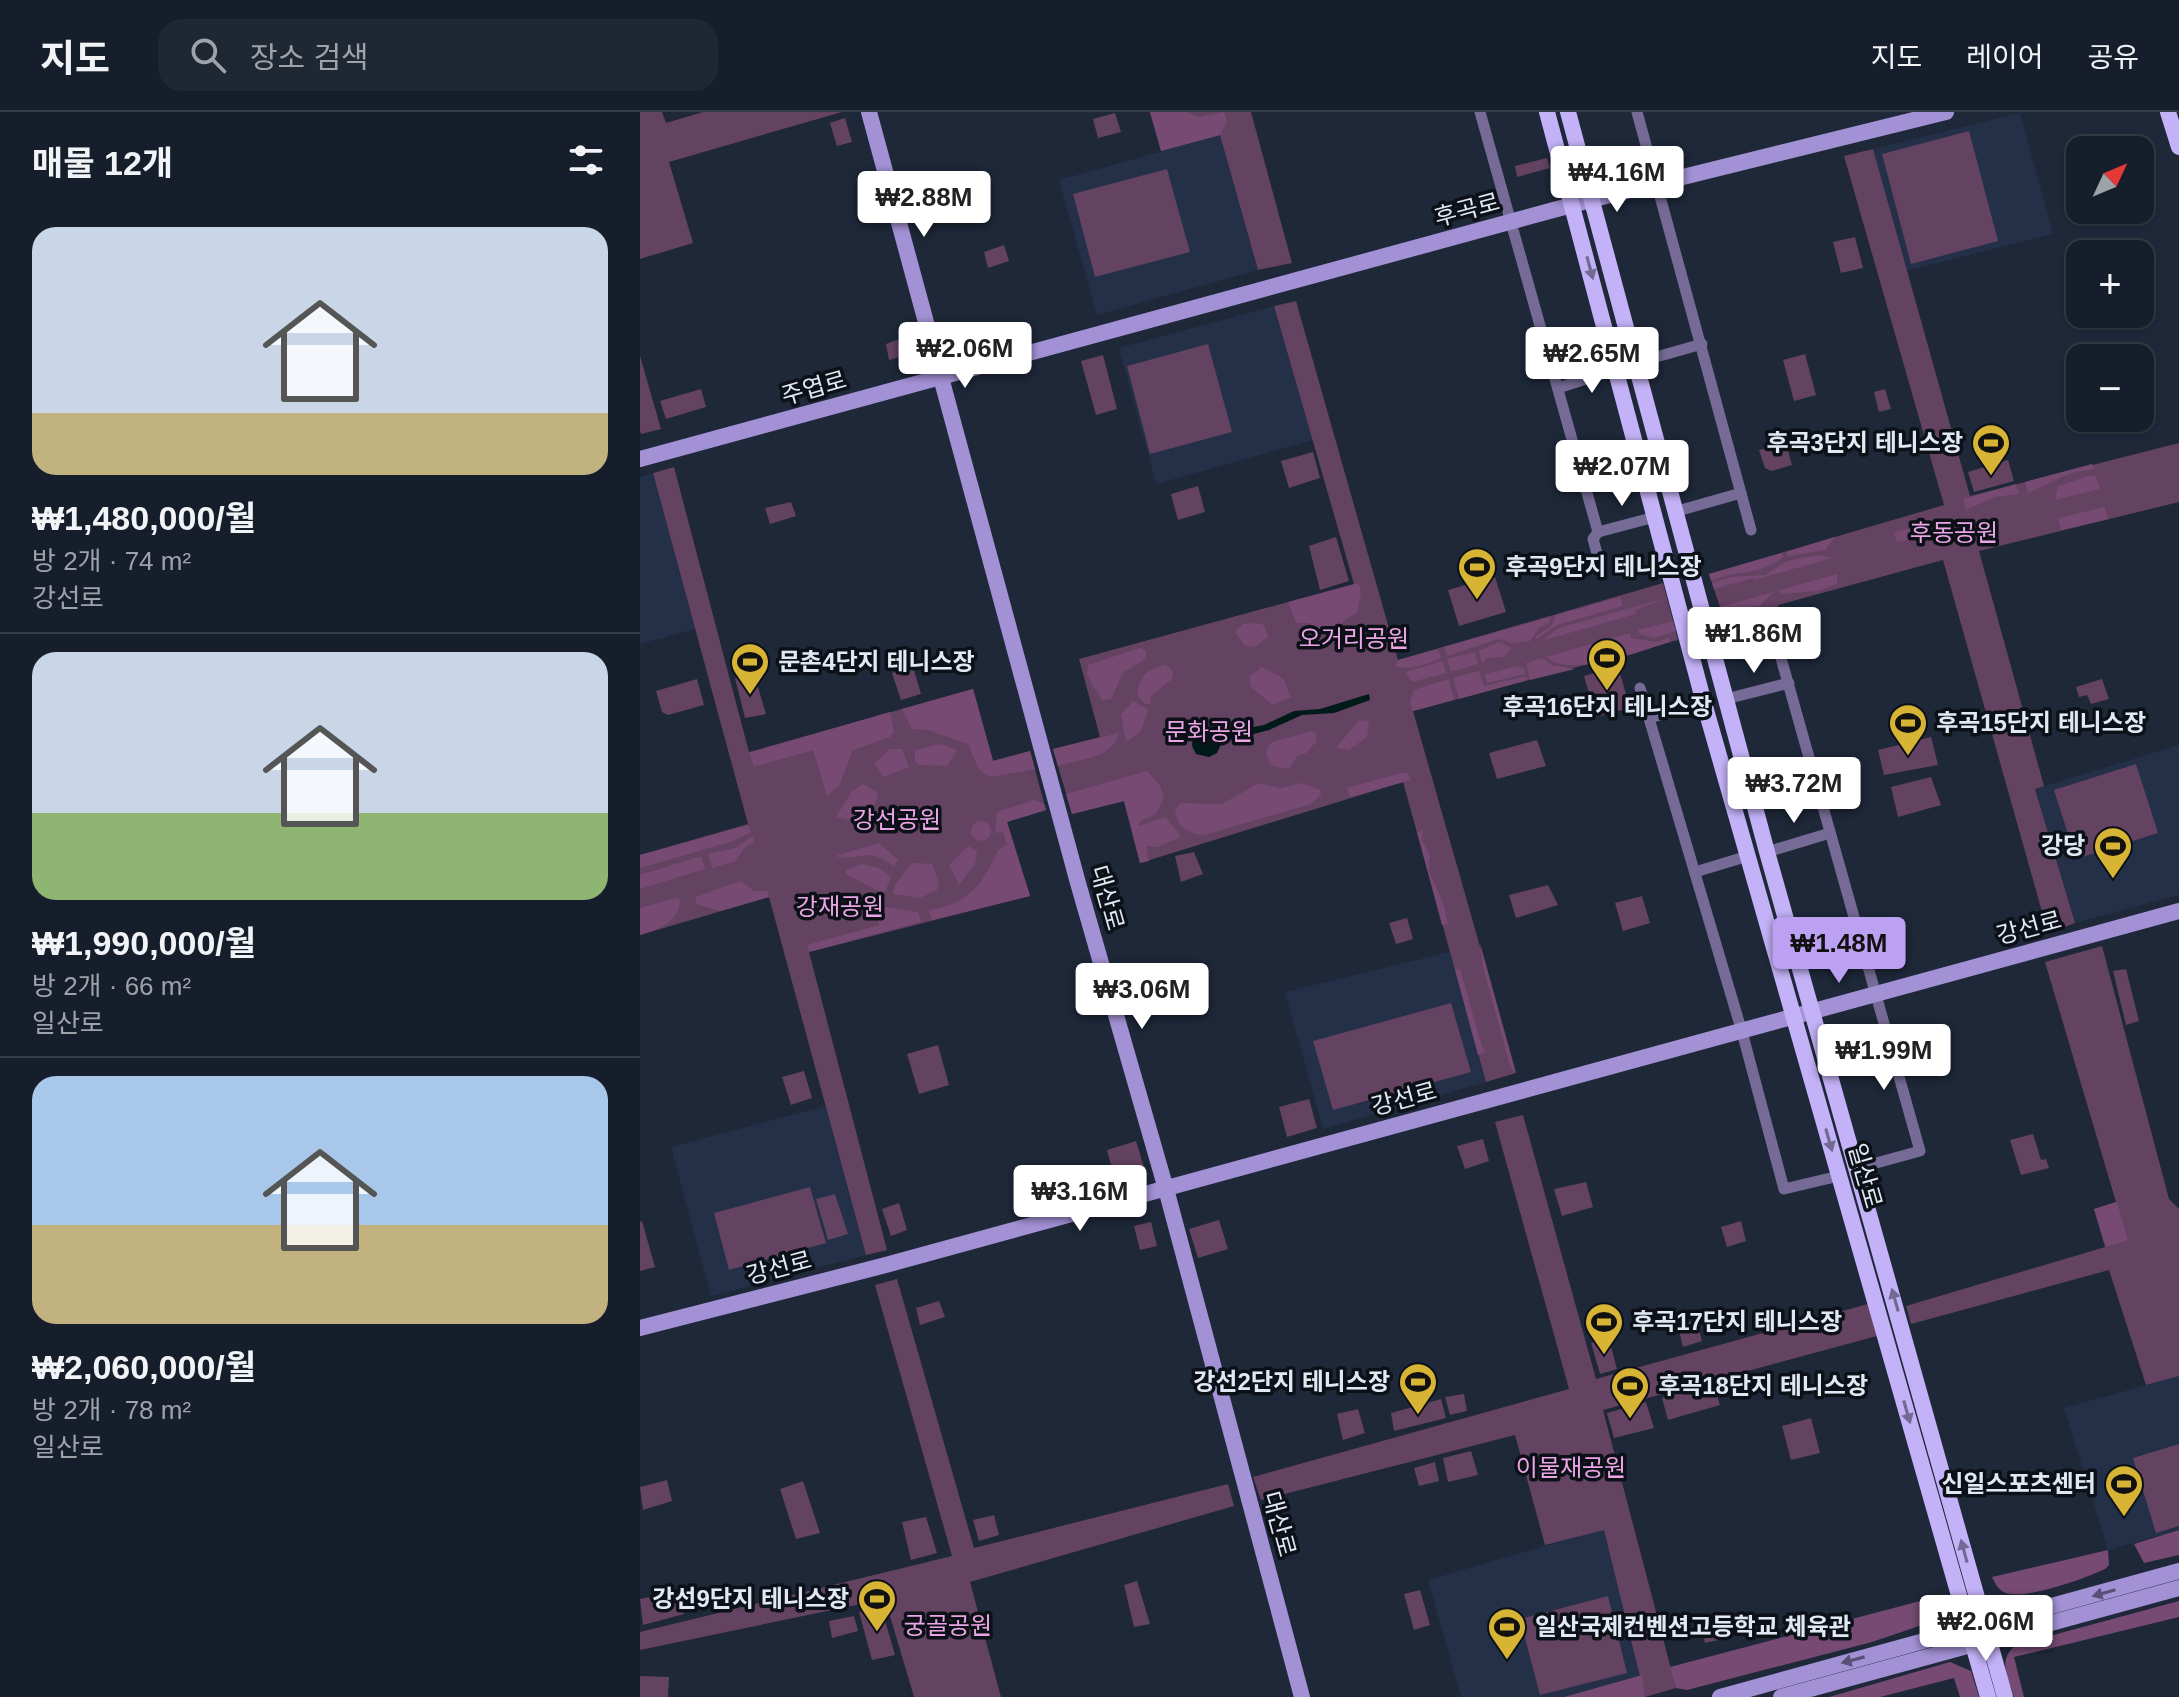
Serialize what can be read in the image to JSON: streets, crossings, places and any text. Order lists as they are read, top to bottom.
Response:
{
  "streets": {
    "main road": [
      "후곡로",
      "주엽로",
      "대산로",
      "강선로",
      "일산로"
    ]
  },
  "crossings": [
    ["후곡로", "주엽로"],
    ["후곡로", "일산로"],
    ["주엽로", "대산로"],
    ["대산로", "강선로"],
    ["강선로", "일산로"]
  ],
  "parks": [
    "후동공원",
    "오거리공원",
    "문화공원",
    "강선공원",
    "강재공원",
    "이물재공원",
    "궁골공원"
  ],
  "places": {
    "sports": [
      "후곡3단지 테니스장",
      "후곡9단지 테니스장",
      "후곡16단지 테니스장",
      "문촌4단지 테니스장",
      "후곡15단지 테니스장",
      "강당",
      "후곡17단지 테니스장",
      "강선2단지 테니스장",
      "후곡18단지 테니스장",
      "신일스포츠센터",
      "강선9단지 테니스장",
      "일산국제컨벤션고등학교 체육관"
    ]
  },
  "north": "top right",
  "page": {
    "header": "지도",
    "search": "장소 검색",
    "nav": ["지도", "레이어", "공유"],
    "heading": "매물 12개",
    "map_buttons": ["+", "−"],
    "price": [
      "₩4.16M",
      "₩2.88M",
      "₩2.06M",
      "₩2.65M",
      "₩2.07M",
      "₩1.86M",
      "₩3.72M",
      "₩1.48M",
      "₩3.06M",
      "₩1.99M",
      "₩3.16M",
      "₩2.06M"
    ],
    "list": [
      {
        "name": "₩1,480,000/월",
        "note": "방 2개 · 74 m² · 강선로"
      },
      {
        "name": "₩1,990,000/월",
        "note": "방 2개 · 66 m² · 일산로"
      },
      {
        "name": "₩2,060,000/월",
        "note": "방 2개 · 78 m² · 일산로"
      }
    ]
  }
}
